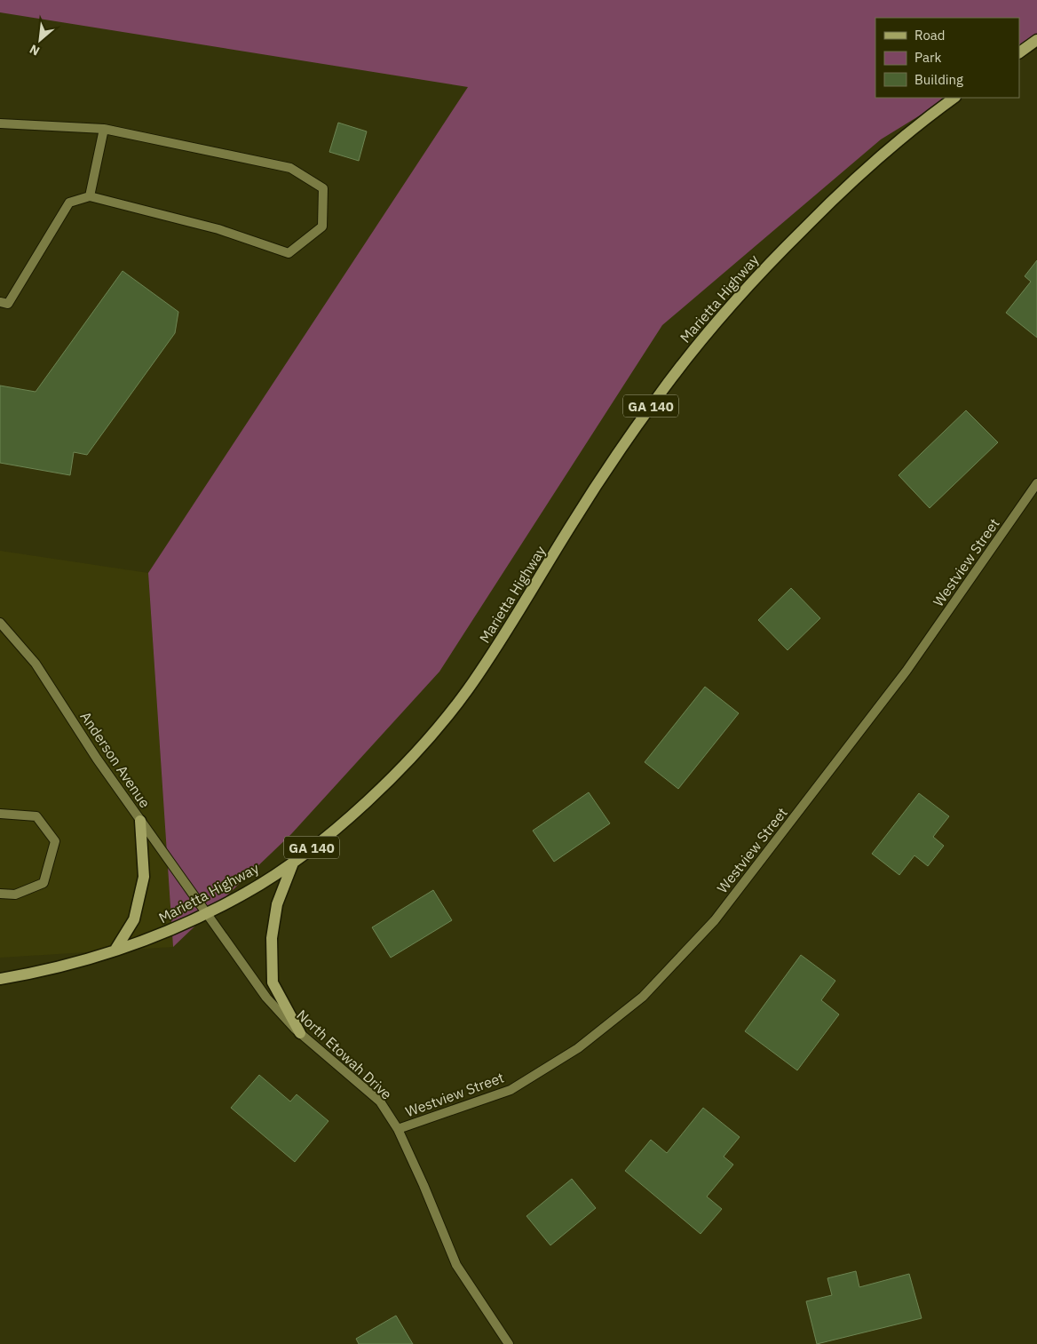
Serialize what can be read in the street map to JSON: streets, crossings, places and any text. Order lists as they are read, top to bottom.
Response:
{
  "streets": {
    "main road": ["Marietta Highway", "GA 140"],
    "street": ["Westview Street", "Anderson Avenue", "North Etowah Drive"]
  },
  "crossings": [
    ["Marietta Highway", "Anderson Avenue"],
    ["Marietta Highway", "North Etowah Drive"],
    ["Westview Street", "North Etowah Drive"],
    ["Anderson Avenue", "North Etowah Drive"]
  ],
  "legend": ["Road", "Park", "Building"],
  "north": "bottom left"
}
